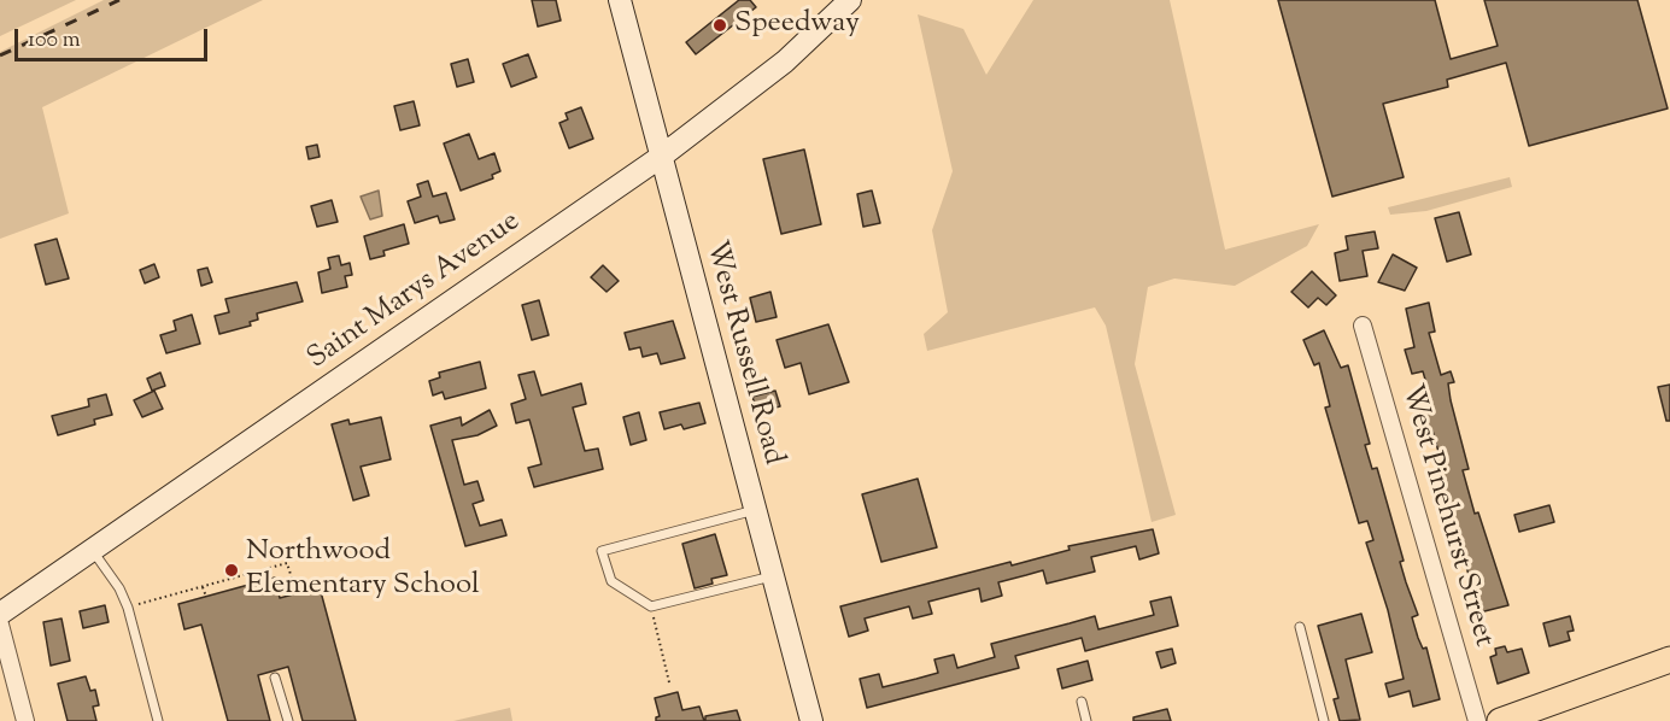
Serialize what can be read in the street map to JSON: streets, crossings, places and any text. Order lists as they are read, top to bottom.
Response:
{
  "streets": {
    "main road": ["Saint Marys Avenue", "West Russell Road"],
    "street": ["West Pinehurst Street"]
  },
  "crossings": [
    ["Saint Marys Avenue", "West Russell Road"]
  ],
  "places": ["Speedway", "Northwood Elementary School"],
  "scale_bar": "100 m"
}
